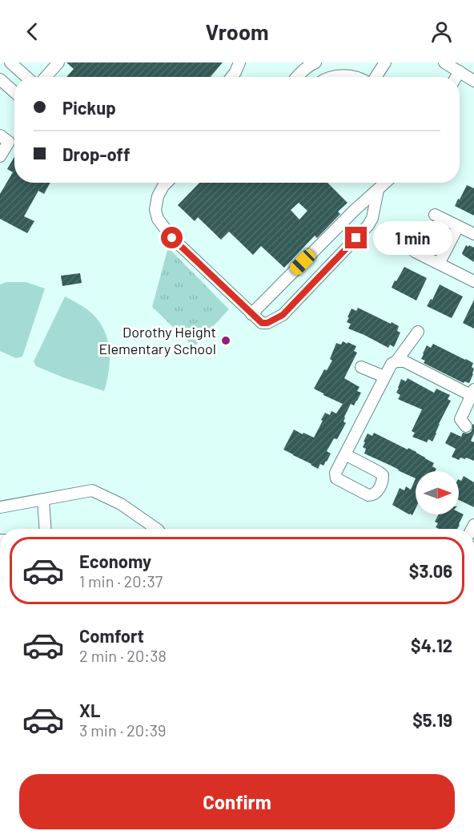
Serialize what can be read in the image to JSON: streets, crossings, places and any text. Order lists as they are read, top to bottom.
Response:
{
  "places": ["Dorothy Height Elementary School"],
  "north": "right",
  "page": {
    "header": "Vroom",
    "banner": ["Pickup", "Drop-off"],
    "bubble": "1 min",
    "list": [
      {
        "name": "Economy",
        "note": "1 min · 20:37",
        "value": "$3.06"
      },
      {
        "name": "Comfort",
        "note": "2 min · 20:38",
        "value": "$4.12"
      },
      {
        "name": "XL",
        "note": "3 min · 20:39",
        "value": "$5.19"
      }
    ],
    "buttons": "Confirm"
  }
}
